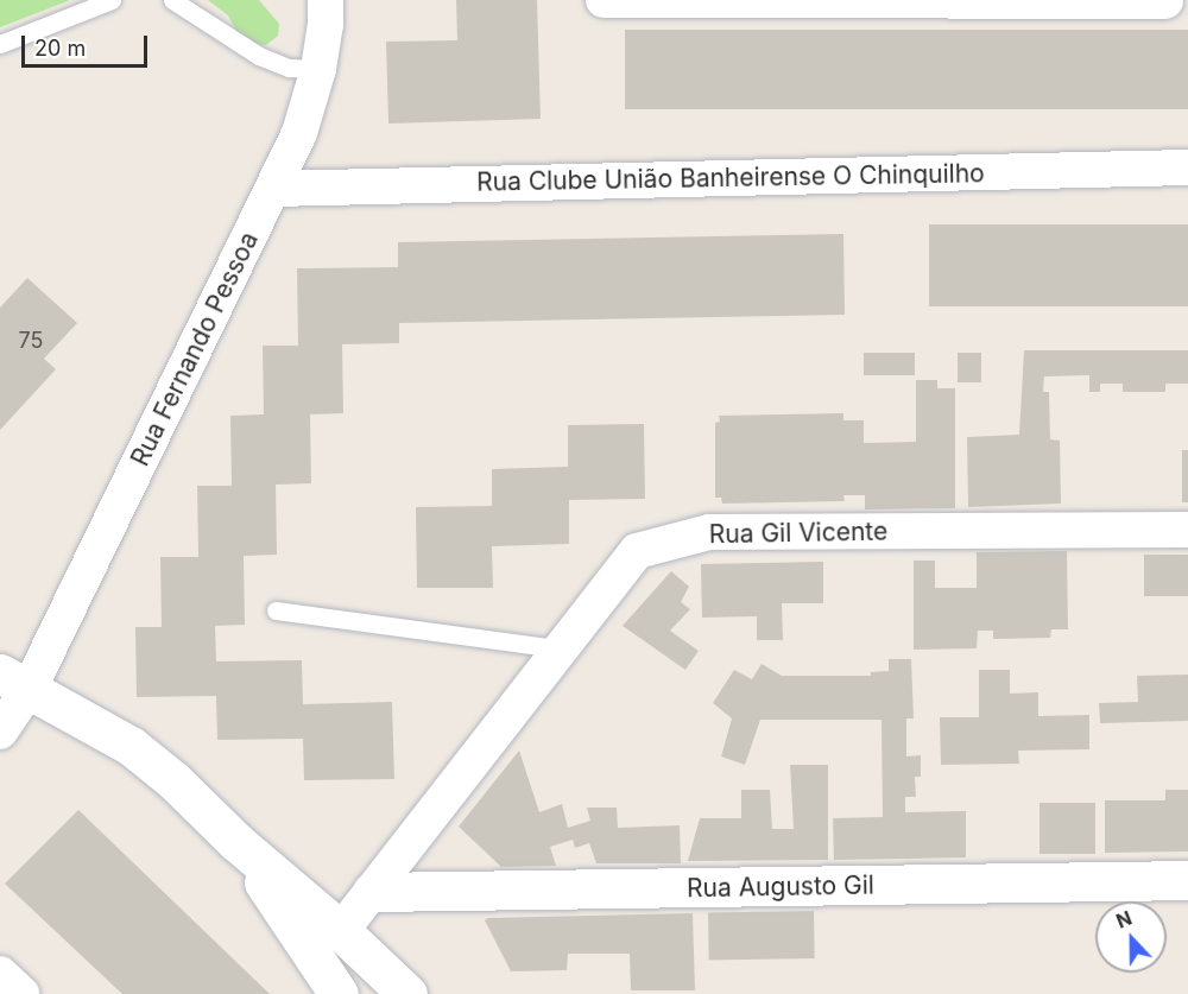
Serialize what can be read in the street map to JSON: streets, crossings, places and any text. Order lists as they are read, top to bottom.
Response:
{
  "streets": {
    "main road": ["Rua Augusto Gil"],
    "street": ["Rua Clube União Banheirense O Chinquilho", "Rua Fernando Pessoa", "Rua Gil Vicente"]
  },
  "crossings": [
    ["Rua Clube União Banheirense O Chinquilho", "Rua Fernando Pessoa"],
    ["Rua Gil Vicente", "Rua Augusto Gil"]
  ],
  "house_numbers": ["75"],
  "scale_bar": "20 m",
  "north": "top"
}
